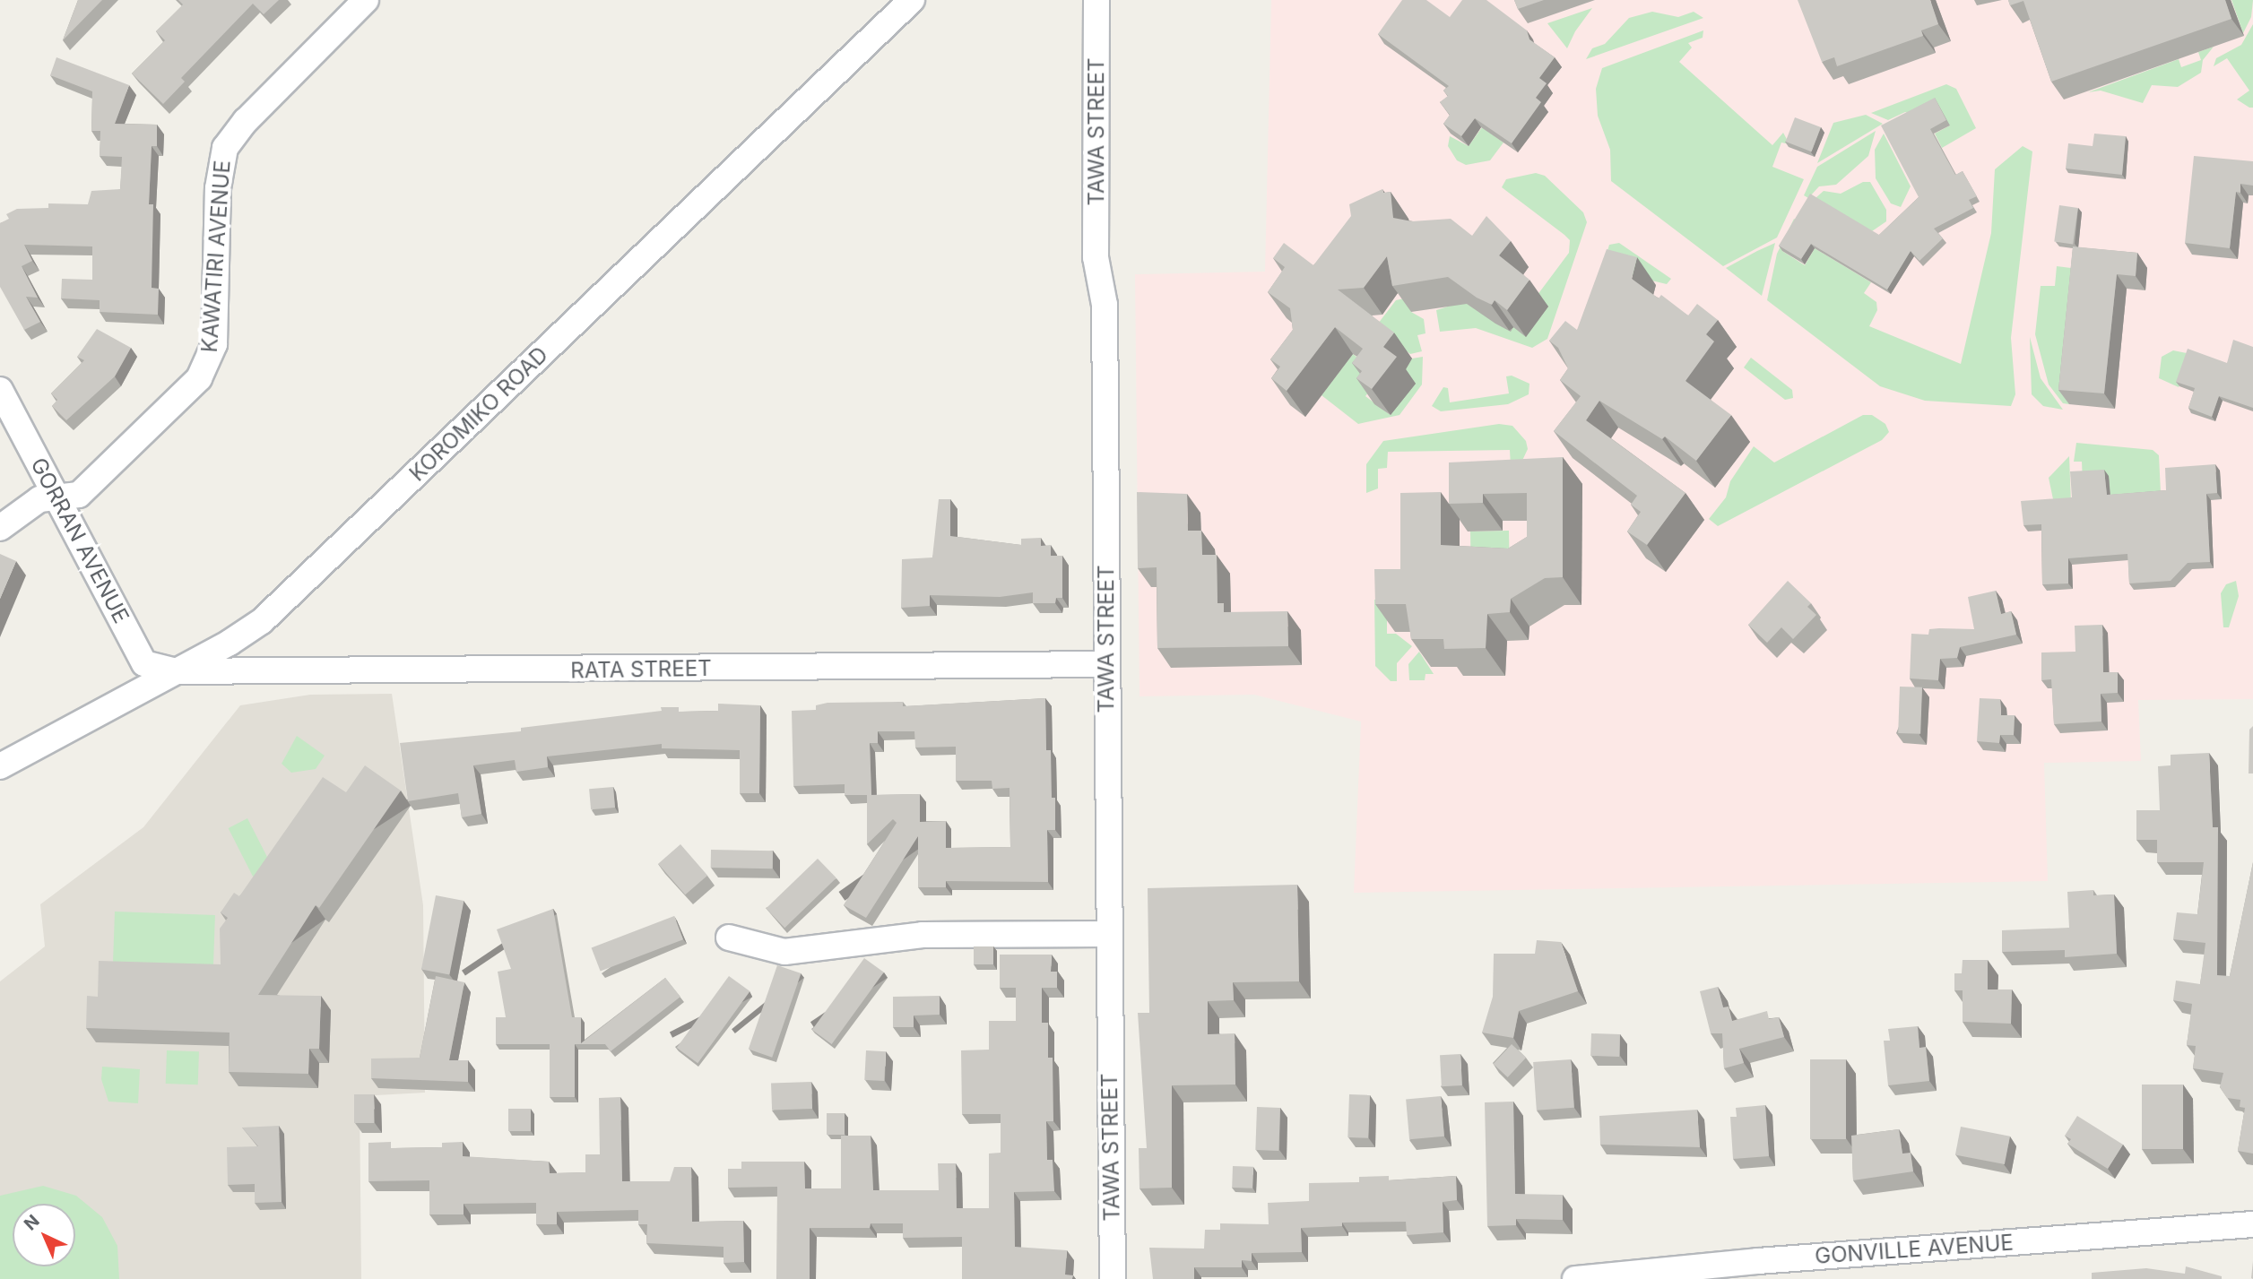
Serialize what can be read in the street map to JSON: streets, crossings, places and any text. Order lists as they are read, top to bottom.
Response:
{
  "streets": {
    "street": [
      "TAWA STREET",
      "KAWATIRI AVENUE",
      "KOROMIKO ROAD",
      "GORRAN AVENUE",
      "RATA STREET",
      "GONVILLE AVENUE"
    ]
  },
  "crossings": [
    ["TAWA STREET", "RATA STREET"],
    ["KAWATIRI AVENUE", "GORRAN AVENUE"],
    ["KOROMIKO ROAD", "GORRAN AVENUE"],
    ["KOROMIKO ROAD", "RATA STREET"],
    ["GORRAN AVENUE", "RATA STREET"]
  ],
  "north": "top left"
}
